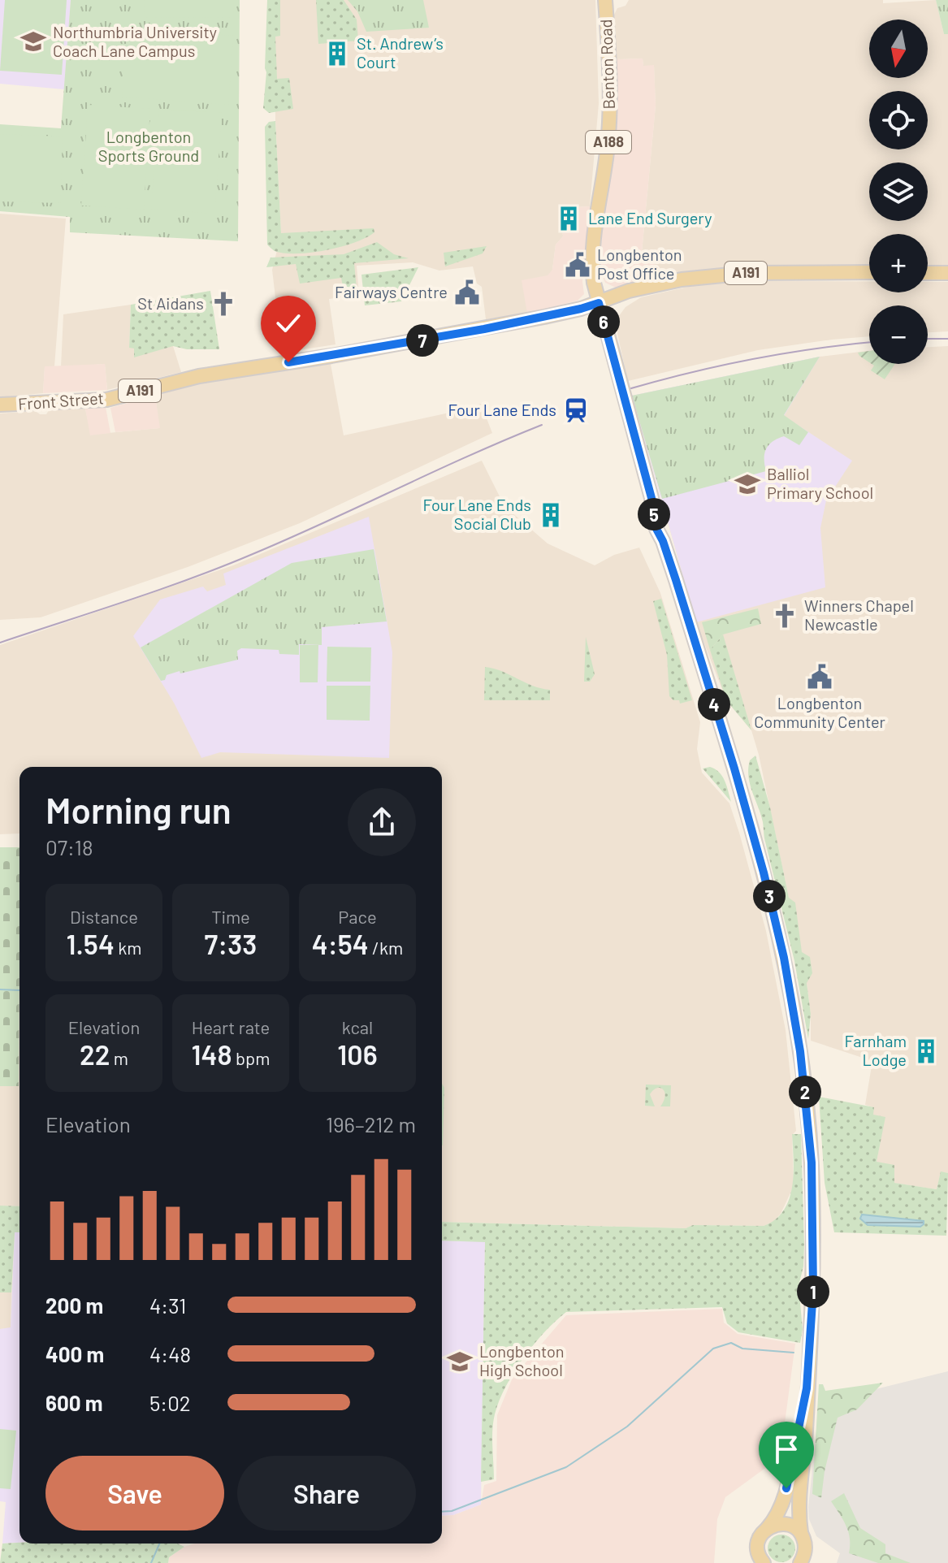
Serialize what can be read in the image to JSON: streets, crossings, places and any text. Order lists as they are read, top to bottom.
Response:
{
  "streets": {
    "main road": [
      "Benton Road",
      "A188",
      "A191",
      "Front Street"
    ]
  },
  "crossings": [
    ["Benton Road", "Front Street"]
  ],
  "parks": ["Longbenton Sports Ground"],
  "places": {
    "school or university": ["Northumbria University Coach Lane Campus", "Balliol Primary School", "Longbenton High School"],
    "building": [
      "St. Andrew’s Court",
      "Lane End Surgery",
      "Four Lane Ends Social Club",
      "Farnham Lodge"
    ],
    "public building": ["Longbenton Post Office", "Fairways Centre", "Longbenton Community Center"],
    "church": ["St Aidans", "Winners Chapel Newcastle"],
    "station": ["Four Lane Ends"]
  },
  "north": "bottom",
  "page": {
    "map_buttons": ["+", "−"],
    "pins": [
      "6",
      "7",
      "5",
      "4",
      "3",
      "2",
      "1"
    ],
    "heading": ["Morning run", "07:18"],
    "stats": [
      ["Distance", "1.54 km"],
      ["Time", "7:33"],
      ["Pace", "4:54 /km"],
      ["Elevation", "22 m"],
      ["Heart rate", "148 bpm"],
      ["kcal", "106"]
    ],
    "chart": ["Elevation", "196–212 m"],
    "list": [
      {
        "name": "200 m",
        "note": "4:31"
      },
      {
        "name": "400 m",
        "note": "4:48"
      },
      {
        "name": "600 m",
        "note": "5:02"
      }
    ],
    "buttons": ["Save", "Share"]
  }
}
